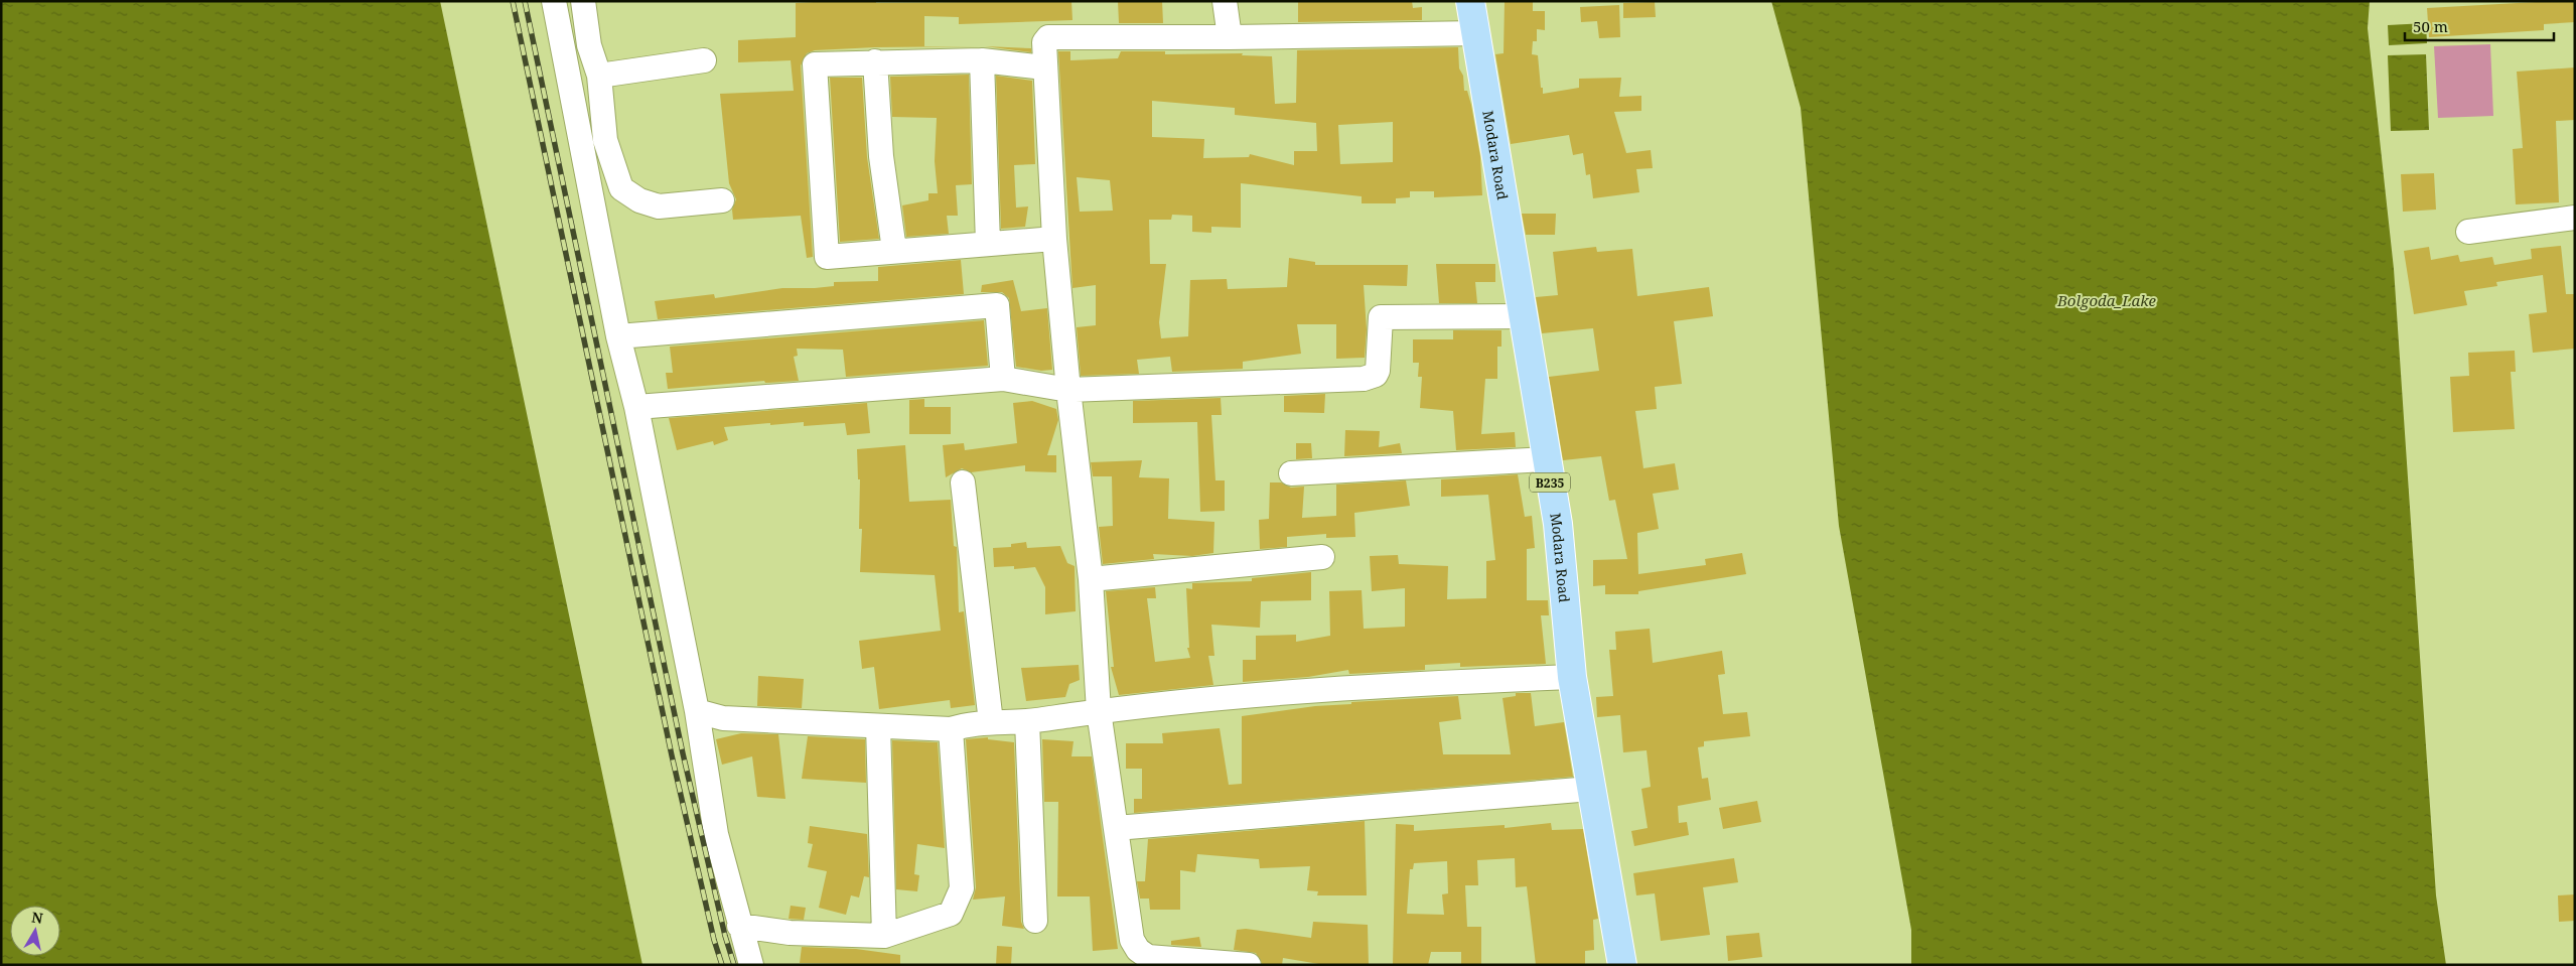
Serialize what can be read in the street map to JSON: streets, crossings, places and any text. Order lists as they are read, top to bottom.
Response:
{
  "streets": {
    "main road": ["Modara Road", "B235"]
  },
  "water": ["Bolgoda_Lake"],
  "scale_bar": "50 m",
  "north": "top"
}
